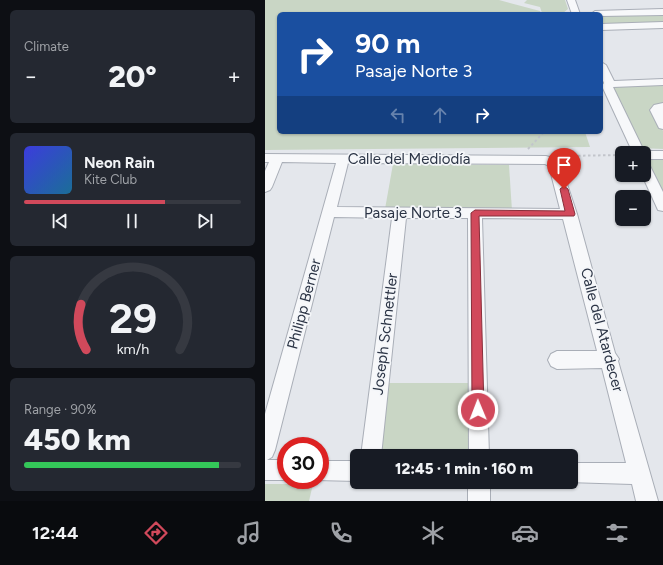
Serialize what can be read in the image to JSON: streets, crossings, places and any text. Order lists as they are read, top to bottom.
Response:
{
  "streets": {
    "street": [
      "Calle del Mediodía",
      "Pasaje Norte 3",
      "Philipp Berner",
      "Calle del Atardecer",
      "Joseph Schnettler"
    ]
  },
  "crossings": [
    ["Calle del Mediodía", "Philipp Berner"],
    ["Calle del Mediodía", "Calle del Atardecer"],
    ["Pasaje Norte 3", "Philipp Berner"],
    ["Pasaje Norte 3", "Calle del Atardecer"],
    ["Pasaje Norte 3", "Joseph Schnettler"]
  ],
  "page": {
    "tile": [
      "Climate",
      ["Range · 90%", "450 km"]
    ],
    "turn": ["90 m", "Pasaje Norte 3"],
    "heat": ["−", "20°", "+"],
    "song": ["Neon Rain", "Kite Club"],
    "map_buttons": ["+", "−"],
    "limit": "30",
    "trip": "12:45 · 1 min · 160 m",
    "tabs": "12:44",
    "gauge": ["29", "km/h"]
  }
}
